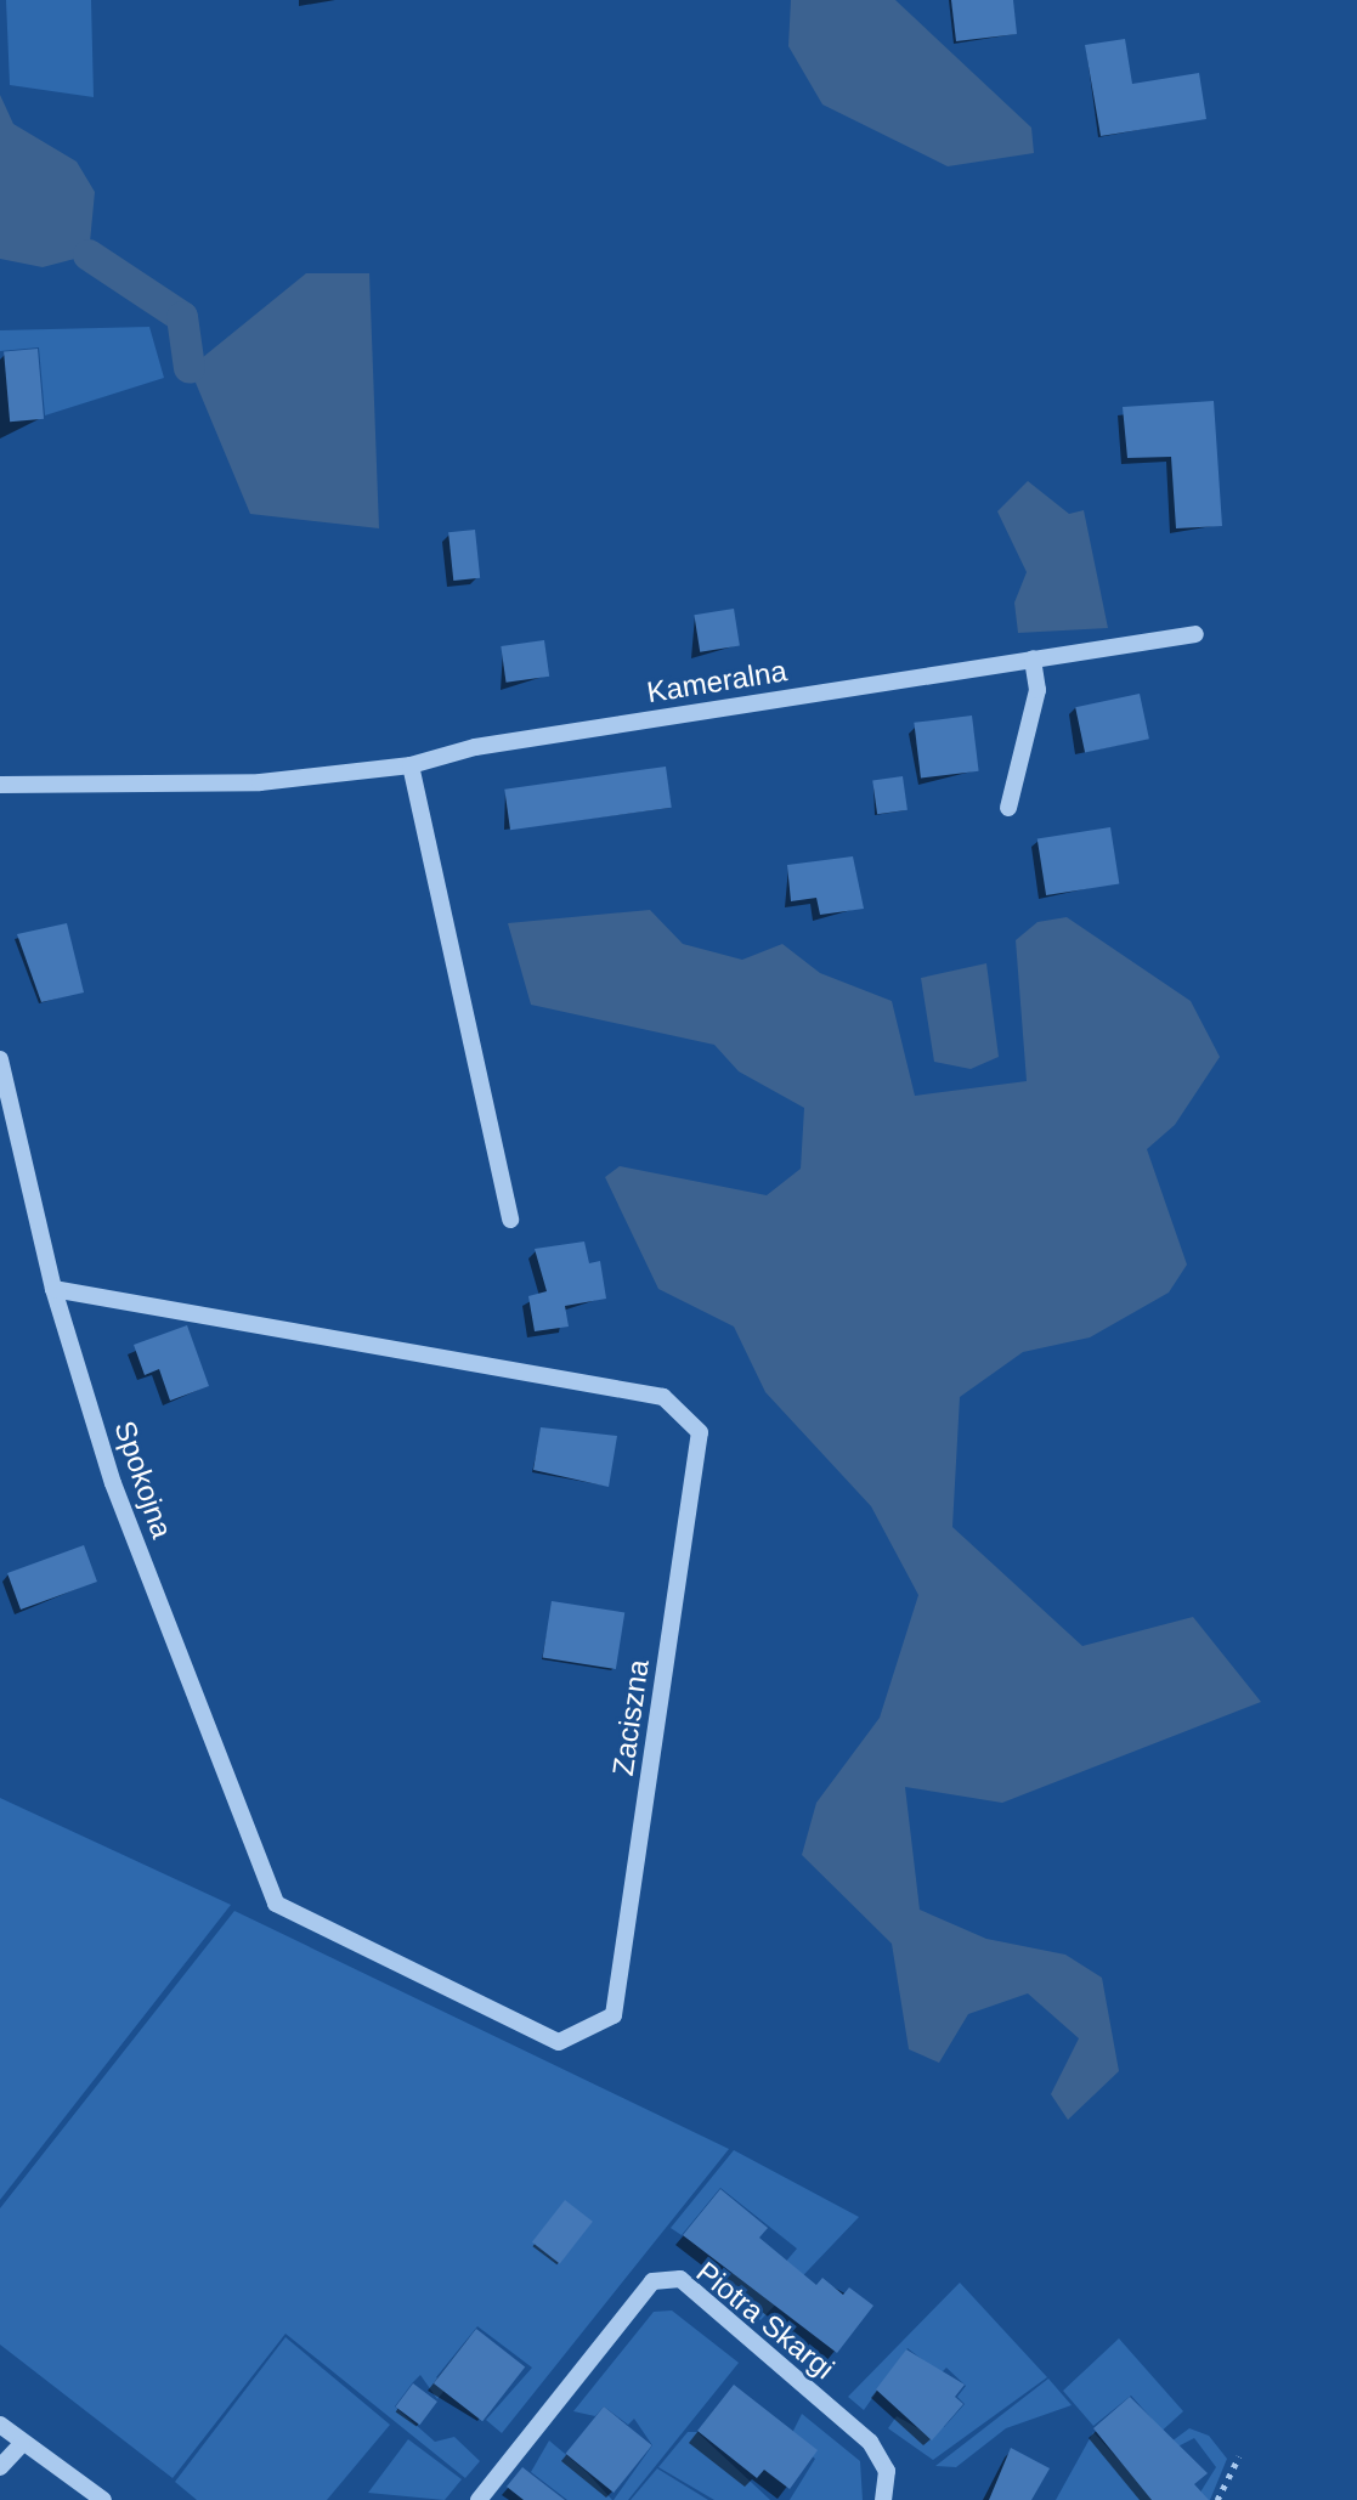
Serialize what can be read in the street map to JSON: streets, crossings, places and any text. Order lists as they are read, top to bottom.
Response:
{
  "streets": {
    "street": [
      "Kameralna",
      "Spokojna",
      "Zaciszna",
      "Piotra Skargi"
    ]
  },
  "crossings": [
    ["Spokojna", "Zaciszna"]
  ]
}
